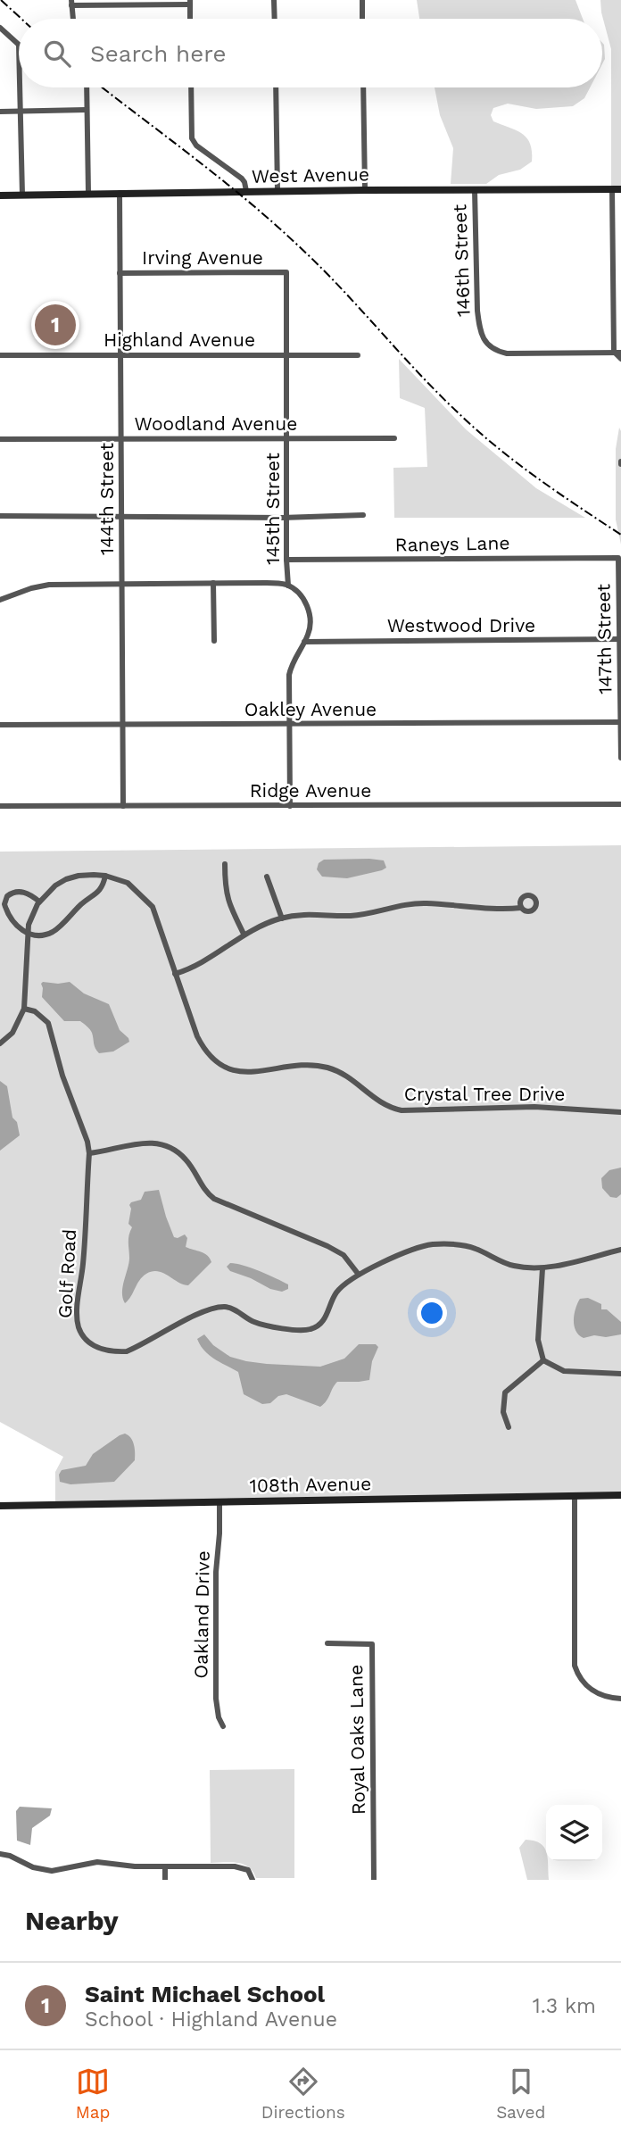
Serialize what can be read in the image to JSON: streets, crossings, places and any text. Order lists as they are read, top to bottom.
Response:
{
  "streets": {
    "street": [
      "West Avenue",
      "Irving Avenue",
      "146th Street",
      "Highland Avenue",
      "Woodland Avenue",
      "144th Street",
      "145th Street",
      "Raneys Lane",
      "Westwood Drive",
      "147th Street",
      "Oakley Avenue",
      "Ridge Avenue",
      "Crystal Tree Drive",
      "Golf Road",
      "108th Avenue",
      "Oakland Drive",
      "Royal Oaks Lane"
    ]
  },
  "crossings": [
    ["West Avenue", "146th Street"],
    ["West Avenue", "144th Street"],
    ["Irving Avenue", "144th Street"],
    ["Irving Avenue", "145th Street"],
    ["Highland Avenue", "144th Street"],
    ["Highland Avenue", "145th Street"],
    ["Woodland Avenue", "144th Street"],
    ["Woodland Avenue", "145th Street"],
    ["144th Street", "Oakley Avenue"],
    ["144th Street", "Ridge Avenue"],
    ["145th Street", "Raneys Lane"],
    ["145th Street", "Westwood Drive"],
    ["145th Street", "Oakley Avenue"],
    ["145th Street", "Ridge Avenue"],
    ["Raneys Lane", "147th Street"],
    ["Westwood Drive", "147th Street"],
    ["147th Street", "Oakley Avenue"],
    ["Crystal Tree Drive", "Golf Road"],
    ["108th Avenue", "Oakland Drive"]
  ],
  "page": {
    "search": "Search here",
    "pins": "1",
    "heading": "Nearby",
    "list": [
      {
        "mark": "1",
        "name": "Saint Michael School",
        "note": "School · Highland Avenue",
        "value": "1.3 km"
      }
    ],
    "nav": ["Map", "Directions", "Saved"]
  }
}
